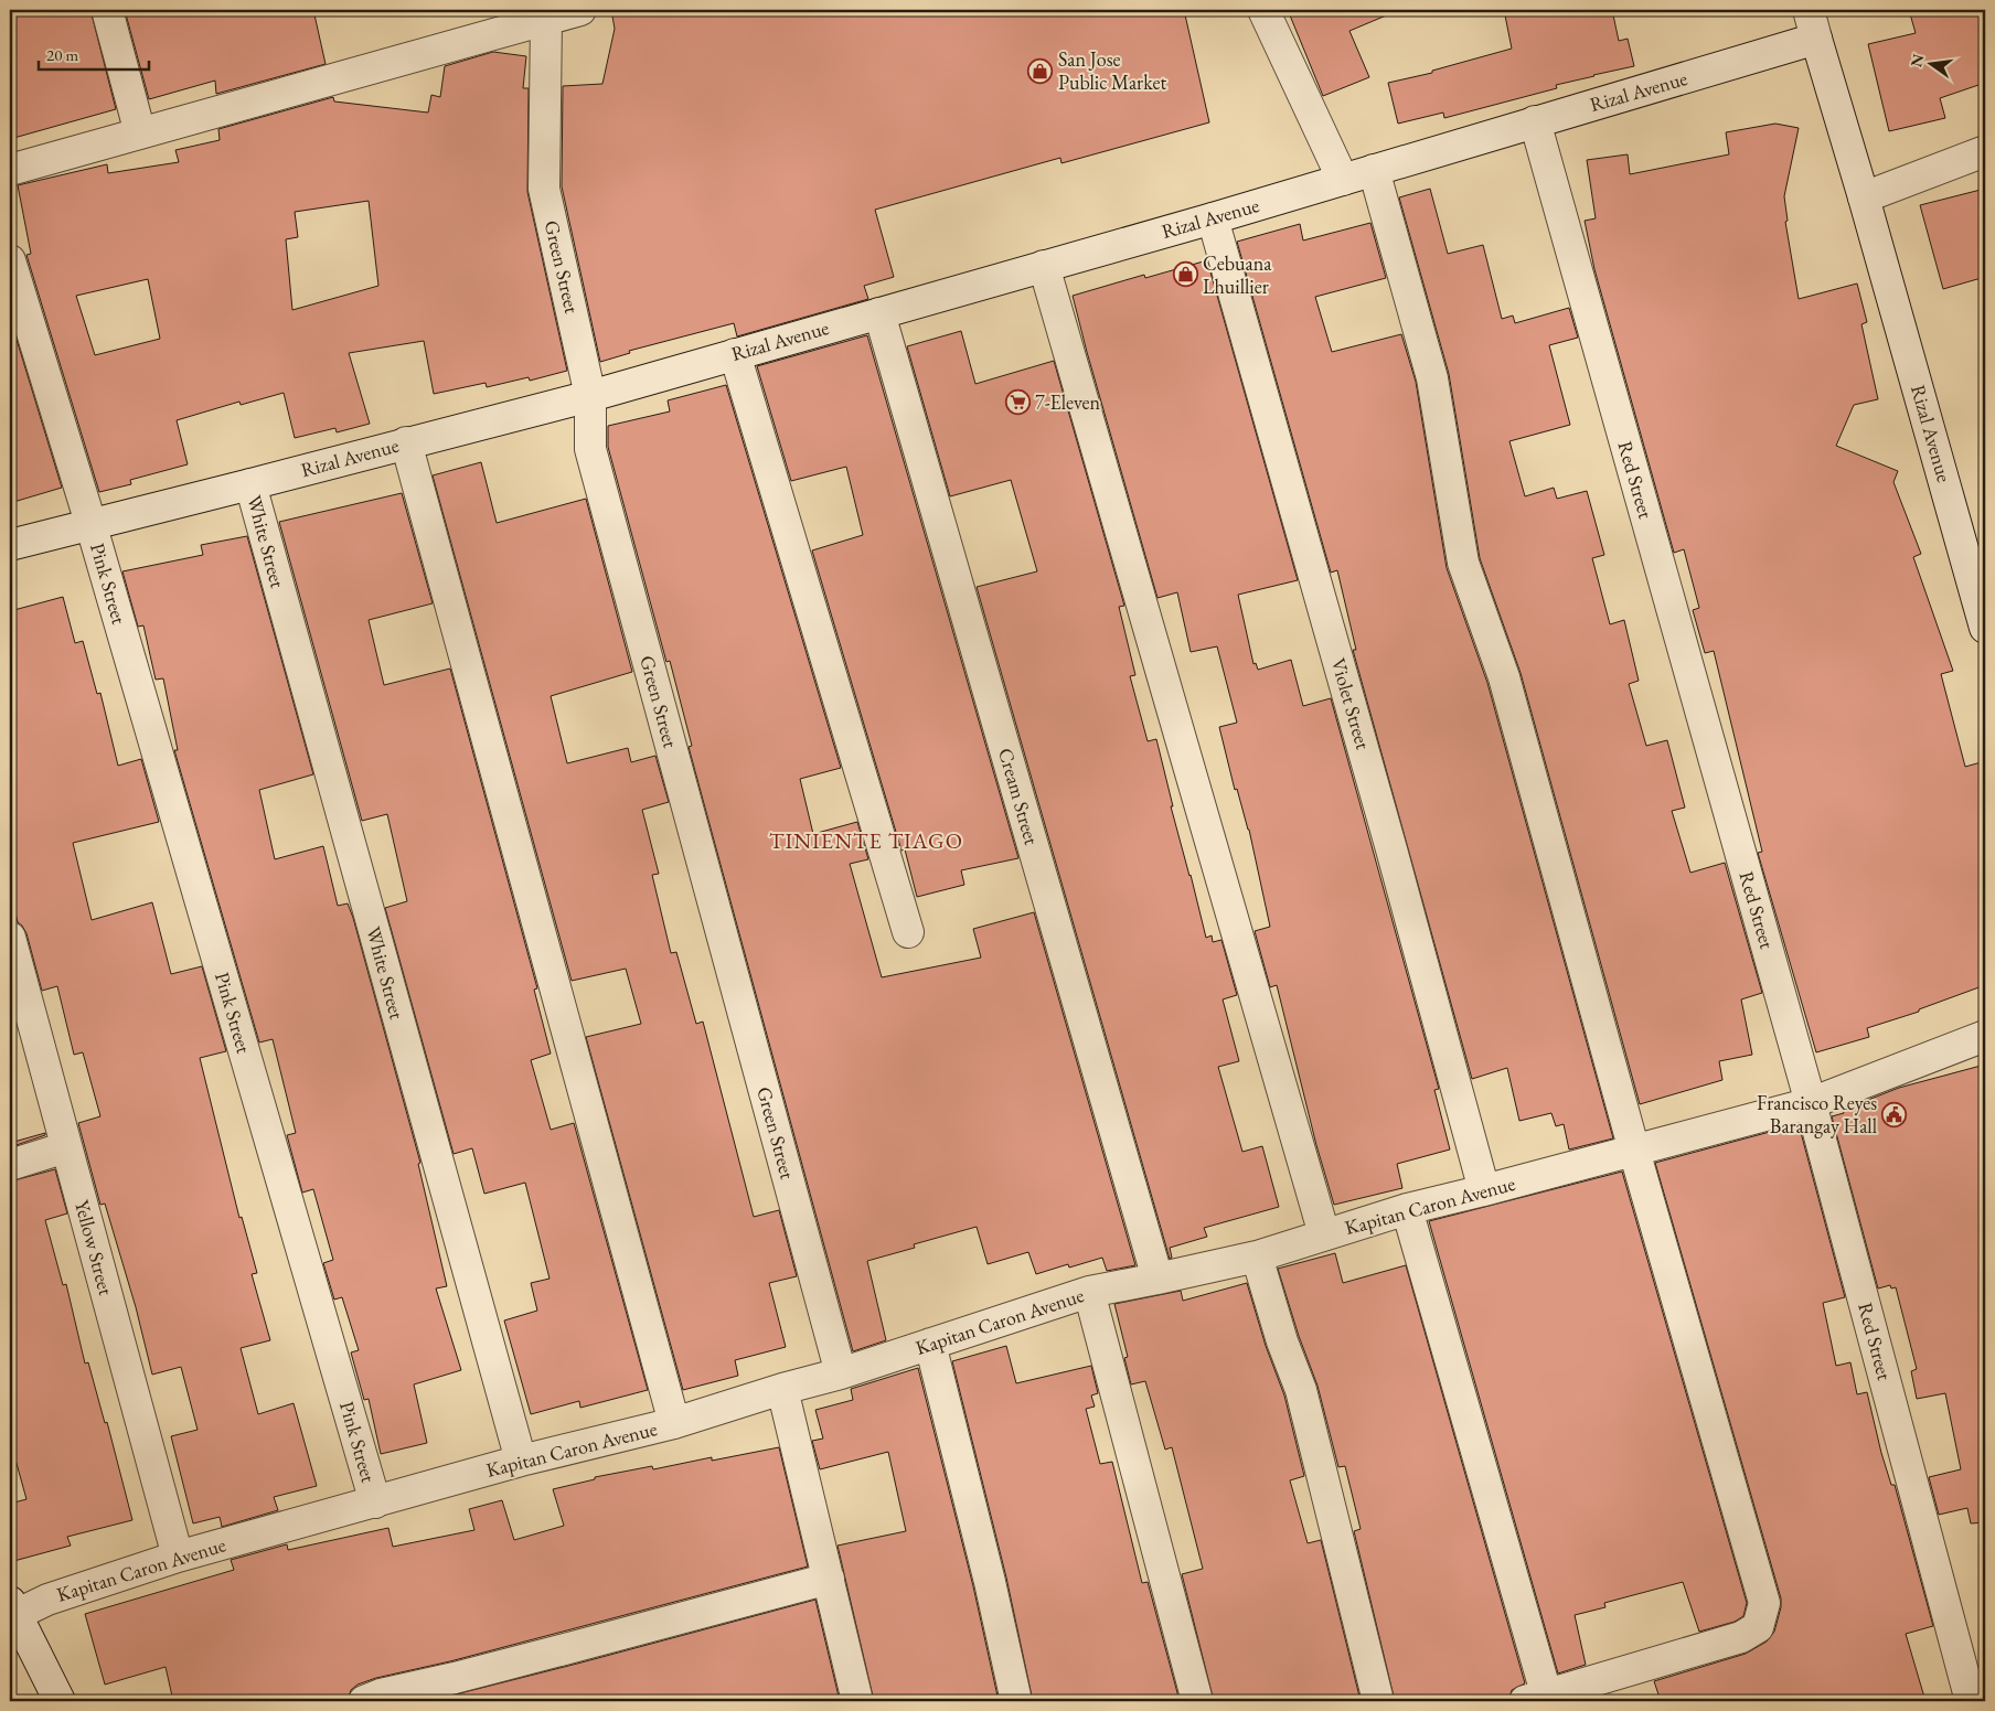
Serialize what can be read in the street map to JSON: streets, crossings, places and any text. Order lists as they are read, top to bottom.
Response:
{
  "streets": {
    "street": [
      "Rizal Avenue",
      "Green Street",
      "Red Street",
      "White Street",
      "Pink Street",
      "Violet Street",
      "Cream Street",
      "Kapitan Caron Avenue",
      "Yellow Street"
    ]
  },
  "crossings": [
    ["Rizal Avenue", "Green Street"],
    ["Rizal Avenue", "Red Street"],
    ["Rizal Avenue", "White Street"],
    ["Rizal Avenue", "Pink Street"],
    ["Rizal Avenue", "Violet Street"],
    ["Rizal Avenue", "Cream Street"],
    ["Green Street", "Kapitan Caron Avenue"],
    ["Red Street", "Kapitan Caron Avenue"],
    ["White Street", "Kapitan Caron Avenue"],
    ["Pink Street", "Kapitan Caron Avenue"],
    ["Violet Street", "Kapitan Caron Avenue"],
    ["Cream Street", "Kapitan Caron Avenue"],
    ["Kapitan Caron Avenue", "Yellow Street"]
  ],
  "districts": ["TINIENTE TIAGO"],
  "places": {
    "shop": ["San Jose Public Market", "Cebuana Lhuillier"],
    "supermarket": ["7-Eleven"],
    "public building": ["Francisco Reyes Barangay Hall"]
  },
  "scale_bar": "20 m",
  "north": "left"
}
